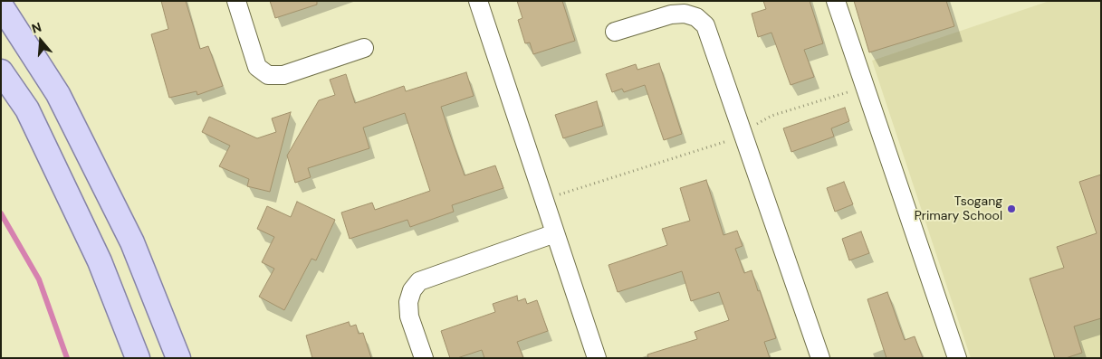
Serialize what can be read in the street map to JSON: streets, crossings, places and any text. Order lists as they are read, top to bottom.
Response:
{
  "places": ["Tsogang Primary School"],
  "north": "top"
}
